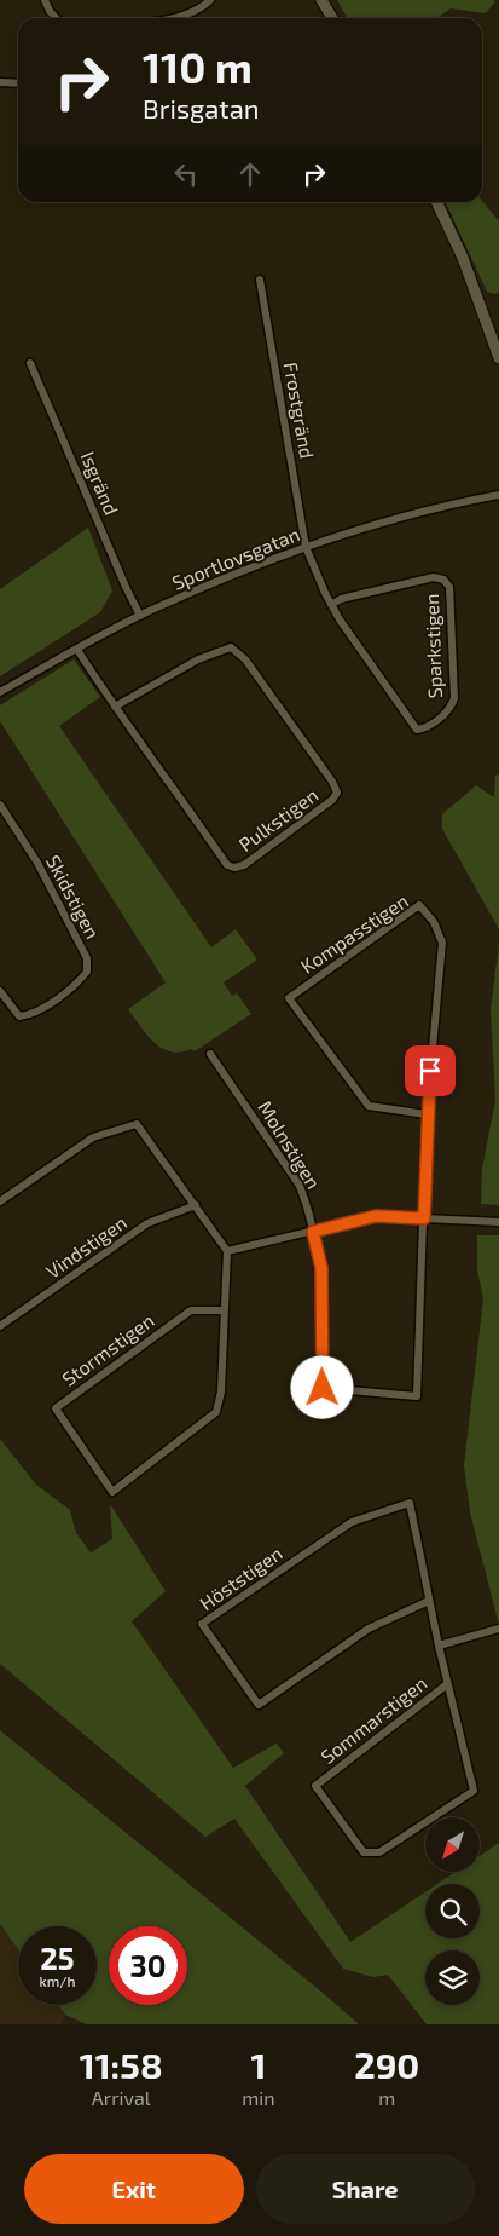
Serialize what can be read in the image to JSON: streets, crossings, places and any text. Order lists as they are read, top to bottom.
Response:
{
  "streets": {
    "street": [
      "Frostgränd",
      "Isgränd",
      "Sportlovsgatan",
      "Sparkstigen",
      "Pulkstigen",
      "Skidstigen",
      "Kompasstigen",
      "Molnstigen",
      "Vindstigen",
      "Stormstigen",
      "Höststigen",
      "Sommarstigen"
    ]
  },
  "crossings": [
    ["Frostgränd", "Sportlovsgatan"],
    ["Frostgränd", "Sparkstigen"],
    ["Isgränd", "Sportlovsgatan"],
    ["Sportlovsgatan", "Sparkstigen"],
    ["Sportlovsgatan", "Pulkstigen"],
    ["Kompasstigen", "Molnstigen"],
    ["Höststigen", "Sommarstigen"]
  ],
  "north": "bottom left",
  "page": {
    "turn": ["110 m", "Brisgatan"],
    "speed": "25 km/h",
    "limit": "30",
    "eta": [
      "11:58",
      "Arrival",
      "1",
      "min",
      "290",
      "m"
    ],
    "buttons": ["Exit", "Share"]
  }
}
